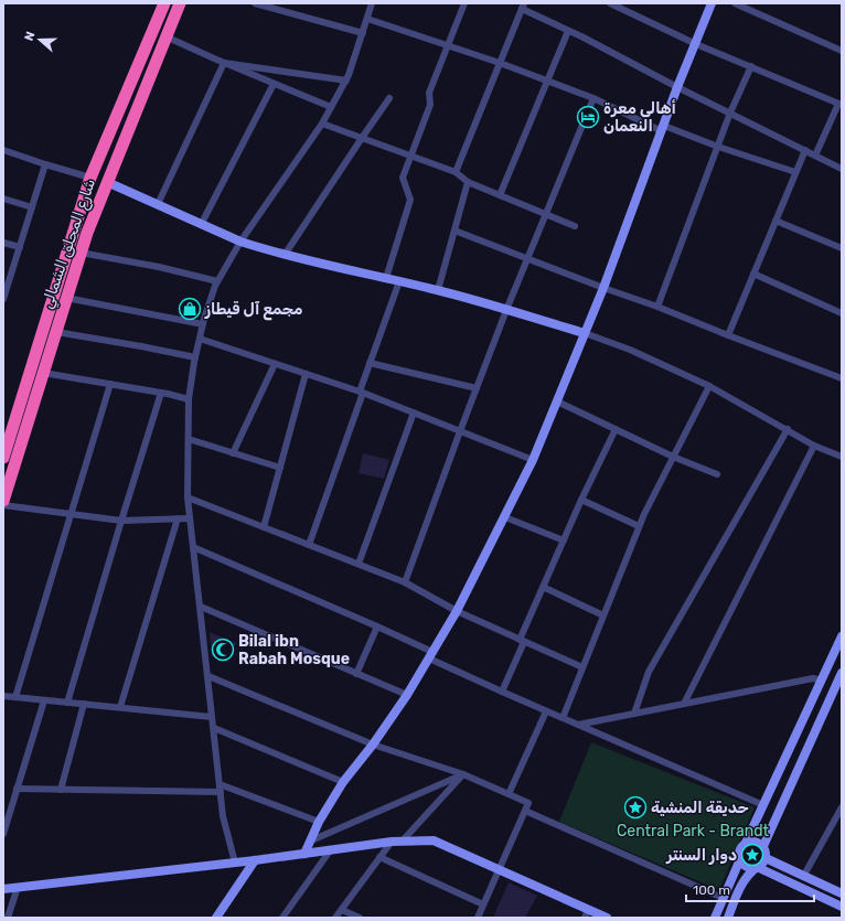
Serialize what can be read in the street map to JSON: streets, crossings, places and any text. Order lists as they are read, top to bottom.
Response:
{
  "streets": {
    "highway": ["شارع المحلق الشمالي"]
  },
  "parks": ["Central Park - Brandt"],
  "places": {
    "hotel": ["أهالي معرة النعمان"],
    "shop": ["مجمع آل قيطاز"],
    "mosque": ["Bilal ibn Rabah Mosque"],
    "place": ["حديقة المنشية", "دوار السنتر"]
  },
  "scale_bar": "100 m",
  "north": "left"
}
